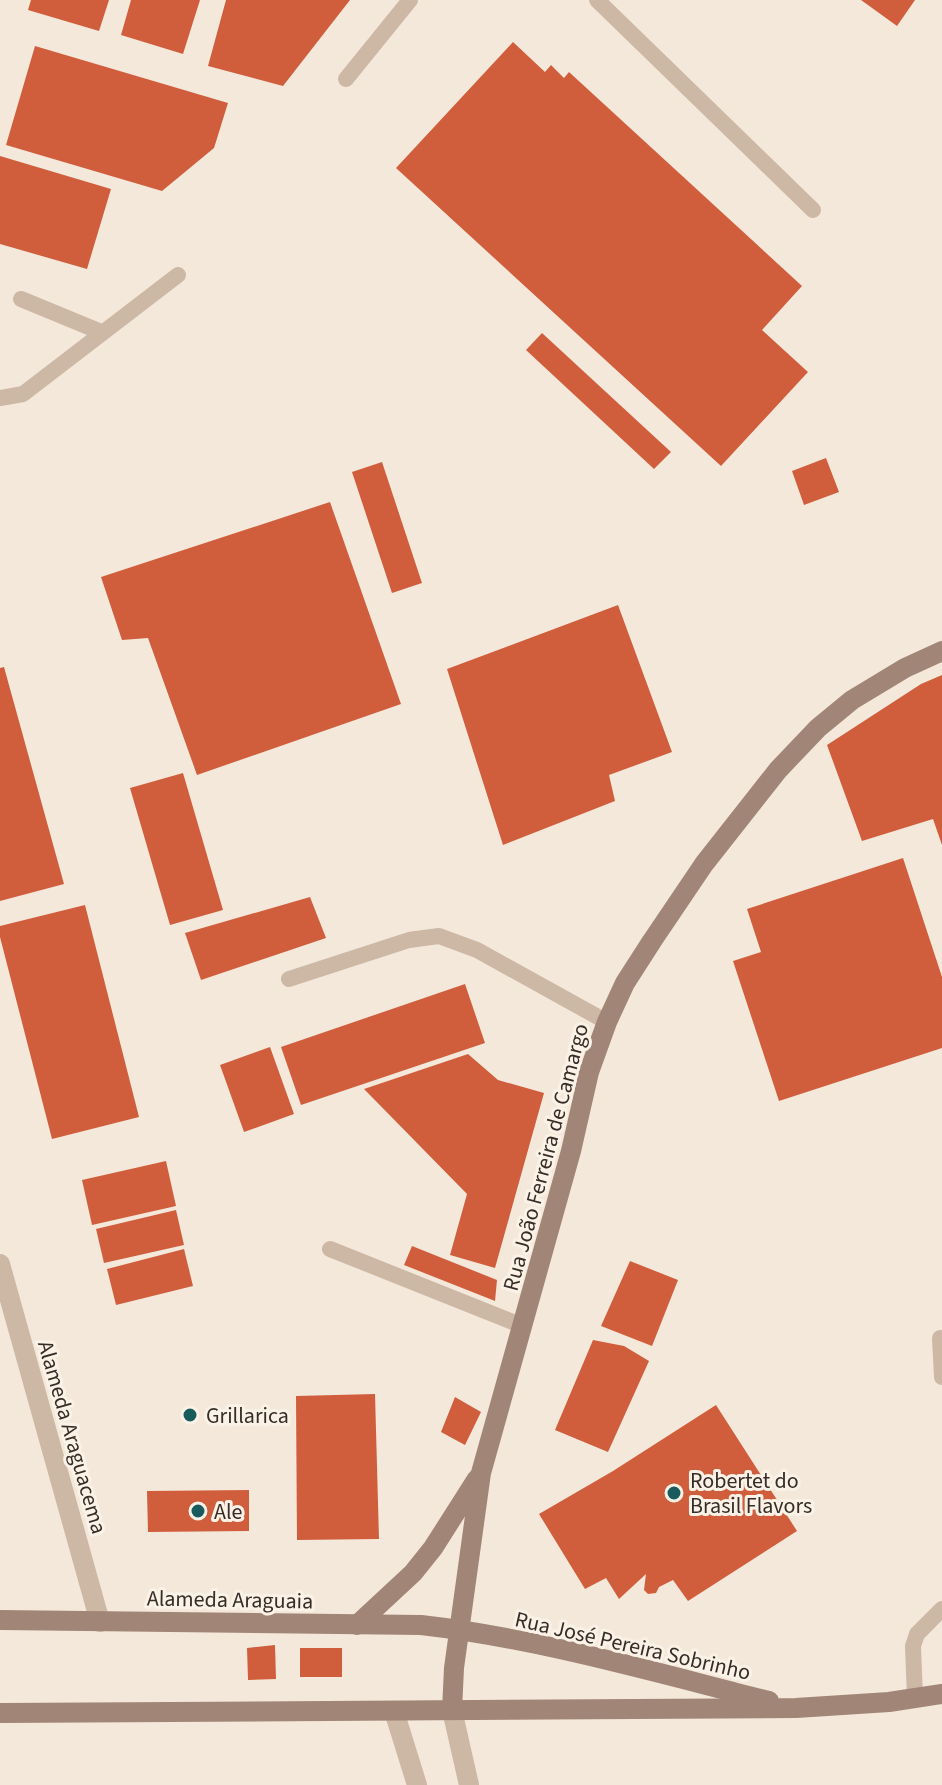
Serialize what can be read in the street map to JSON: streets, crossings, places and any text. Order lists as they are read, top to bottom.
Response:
{
  "streets": {
    "street": [
      "Rua João Ferreira de Camargo",
      "Alameda Araguacema",
      "Alameda Araguaia",
      "Rua José Pereira Sobrinho"
    ]
  },
  "crossings": [
    ["Rua João Ferreira de Camargo", "Alameda Araguaia"],
    ["Rua João Ferreira de Camargo", "Rua José Pereira Sobrinho"],
    ["Alameda Araguacema", "Alameda Araguaia"],
    ["Alameda Araguaia", "Rua José Pereira Sobrinho"]
  ],
  "places": ["Grillarica", "Robertet do Brasil Flavors", "Ale"]
}
